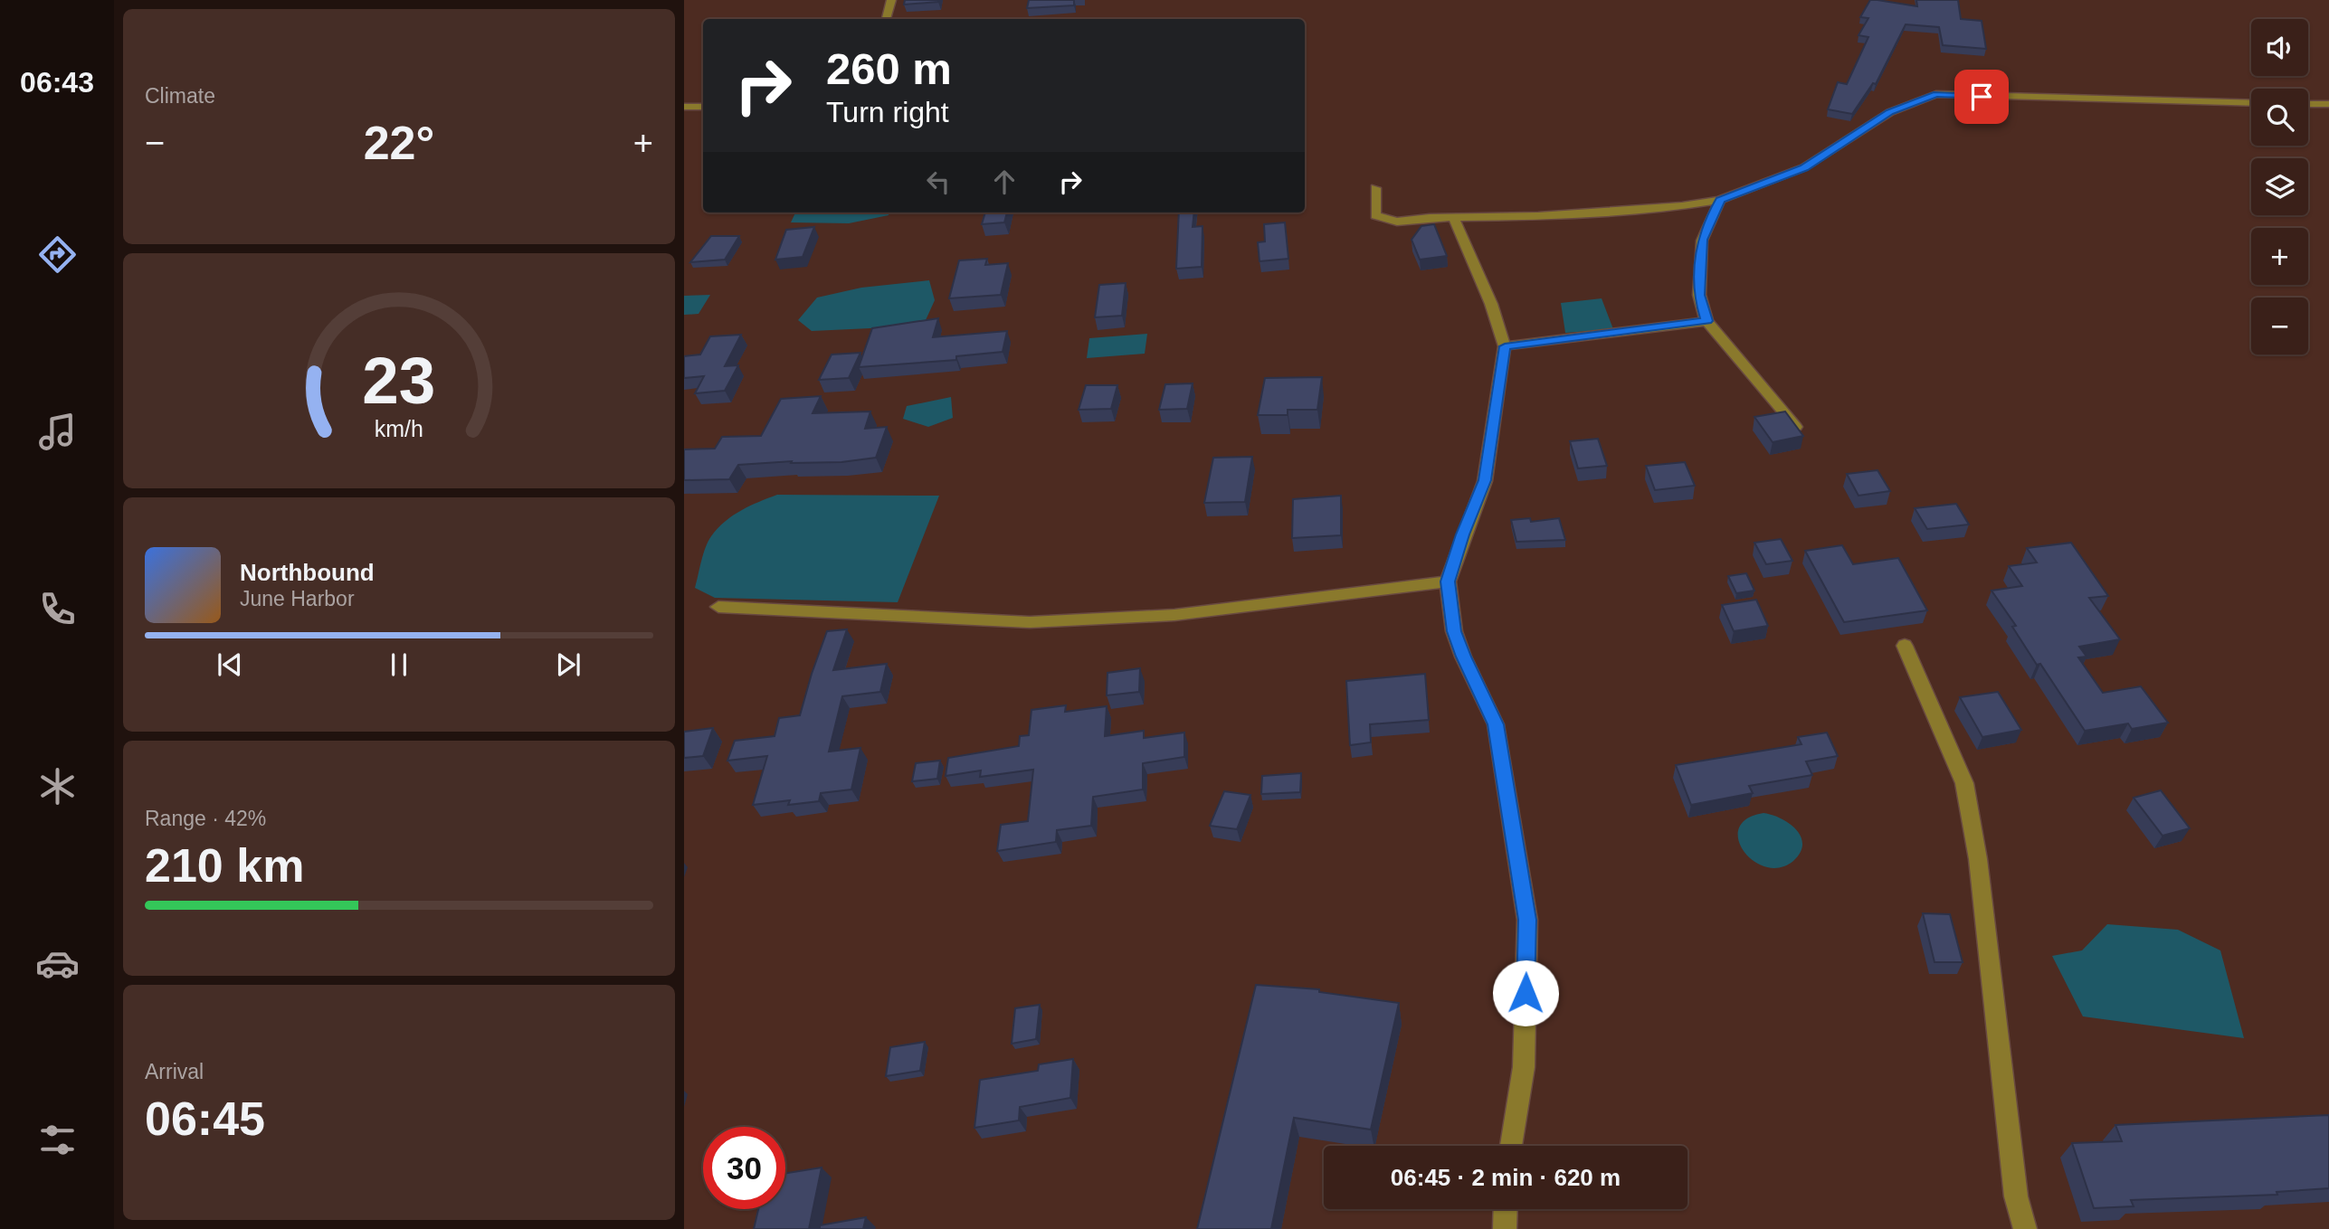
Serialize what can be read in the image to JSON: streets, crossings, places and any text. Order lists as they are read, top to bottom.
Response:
{
  "page": {
    "tabs": "06:43",
    "tile": [
      "Climate",
      ["Range · 42%", "210 km"],
      ["Arrival", "06:45"]
    ],
    "map_buttons": ["+", "−"],
    "turn": ["260 m", "Turn right"],
    "heat": ["−", "22°", "+"],
    "song": ["Northbound", "June Harbor"],
    "limit": "30",
    "trip": "06:45 · 2 min · 620 m",
    "gauge": ["23", "km/h"]
  }
}
